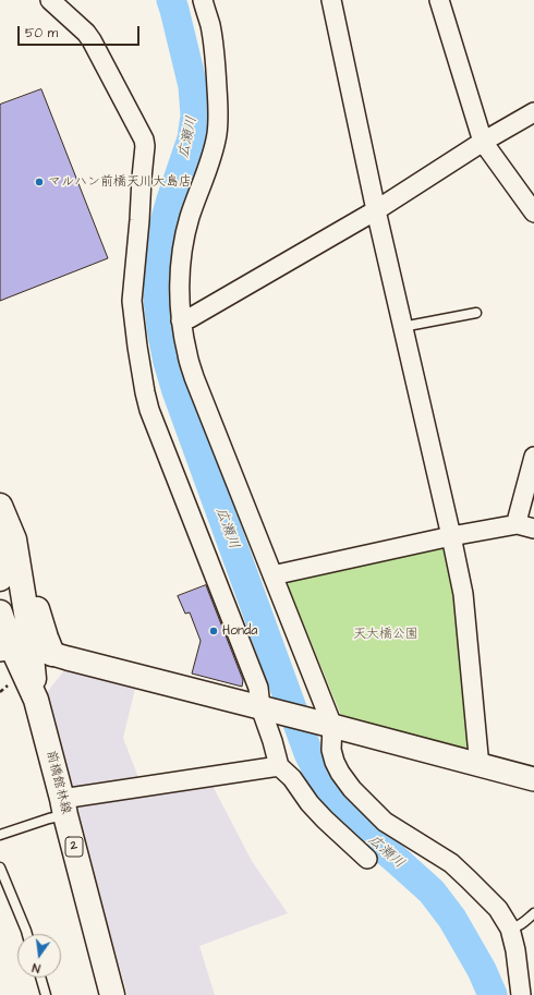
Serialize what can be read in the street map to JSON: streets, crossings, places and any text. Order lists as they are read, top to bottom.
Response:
{
  "streets": {
    "main road": ["前橋館林線", "2"]
  },
  "water": ["広瀬川"],
  "parks": ["天大橋公園"],
  "places": ["マルハン前橋天川大島店", "Honda"],
  "scale_bar": "50 m",
  "north": "bottom"
}
